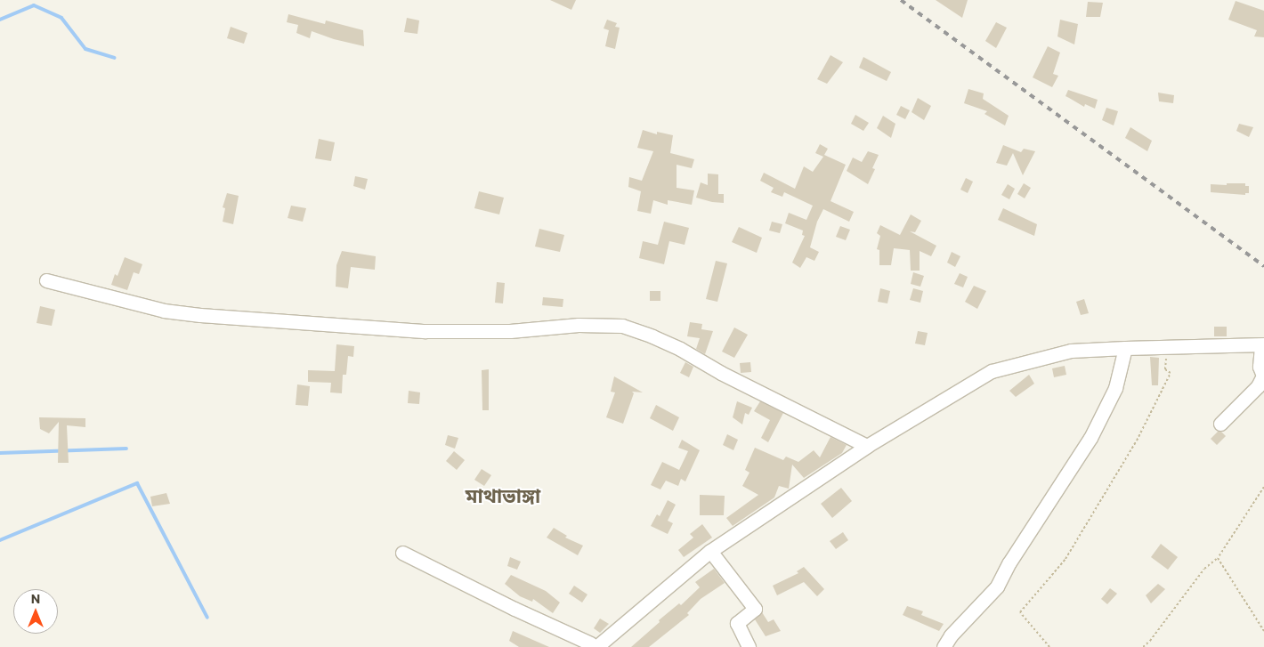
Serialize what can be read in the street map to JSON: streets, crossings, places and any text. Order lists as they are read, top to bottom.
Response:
{
  "districts": ["মাথাভাঙ্গা"],
  "north": "top"
}
